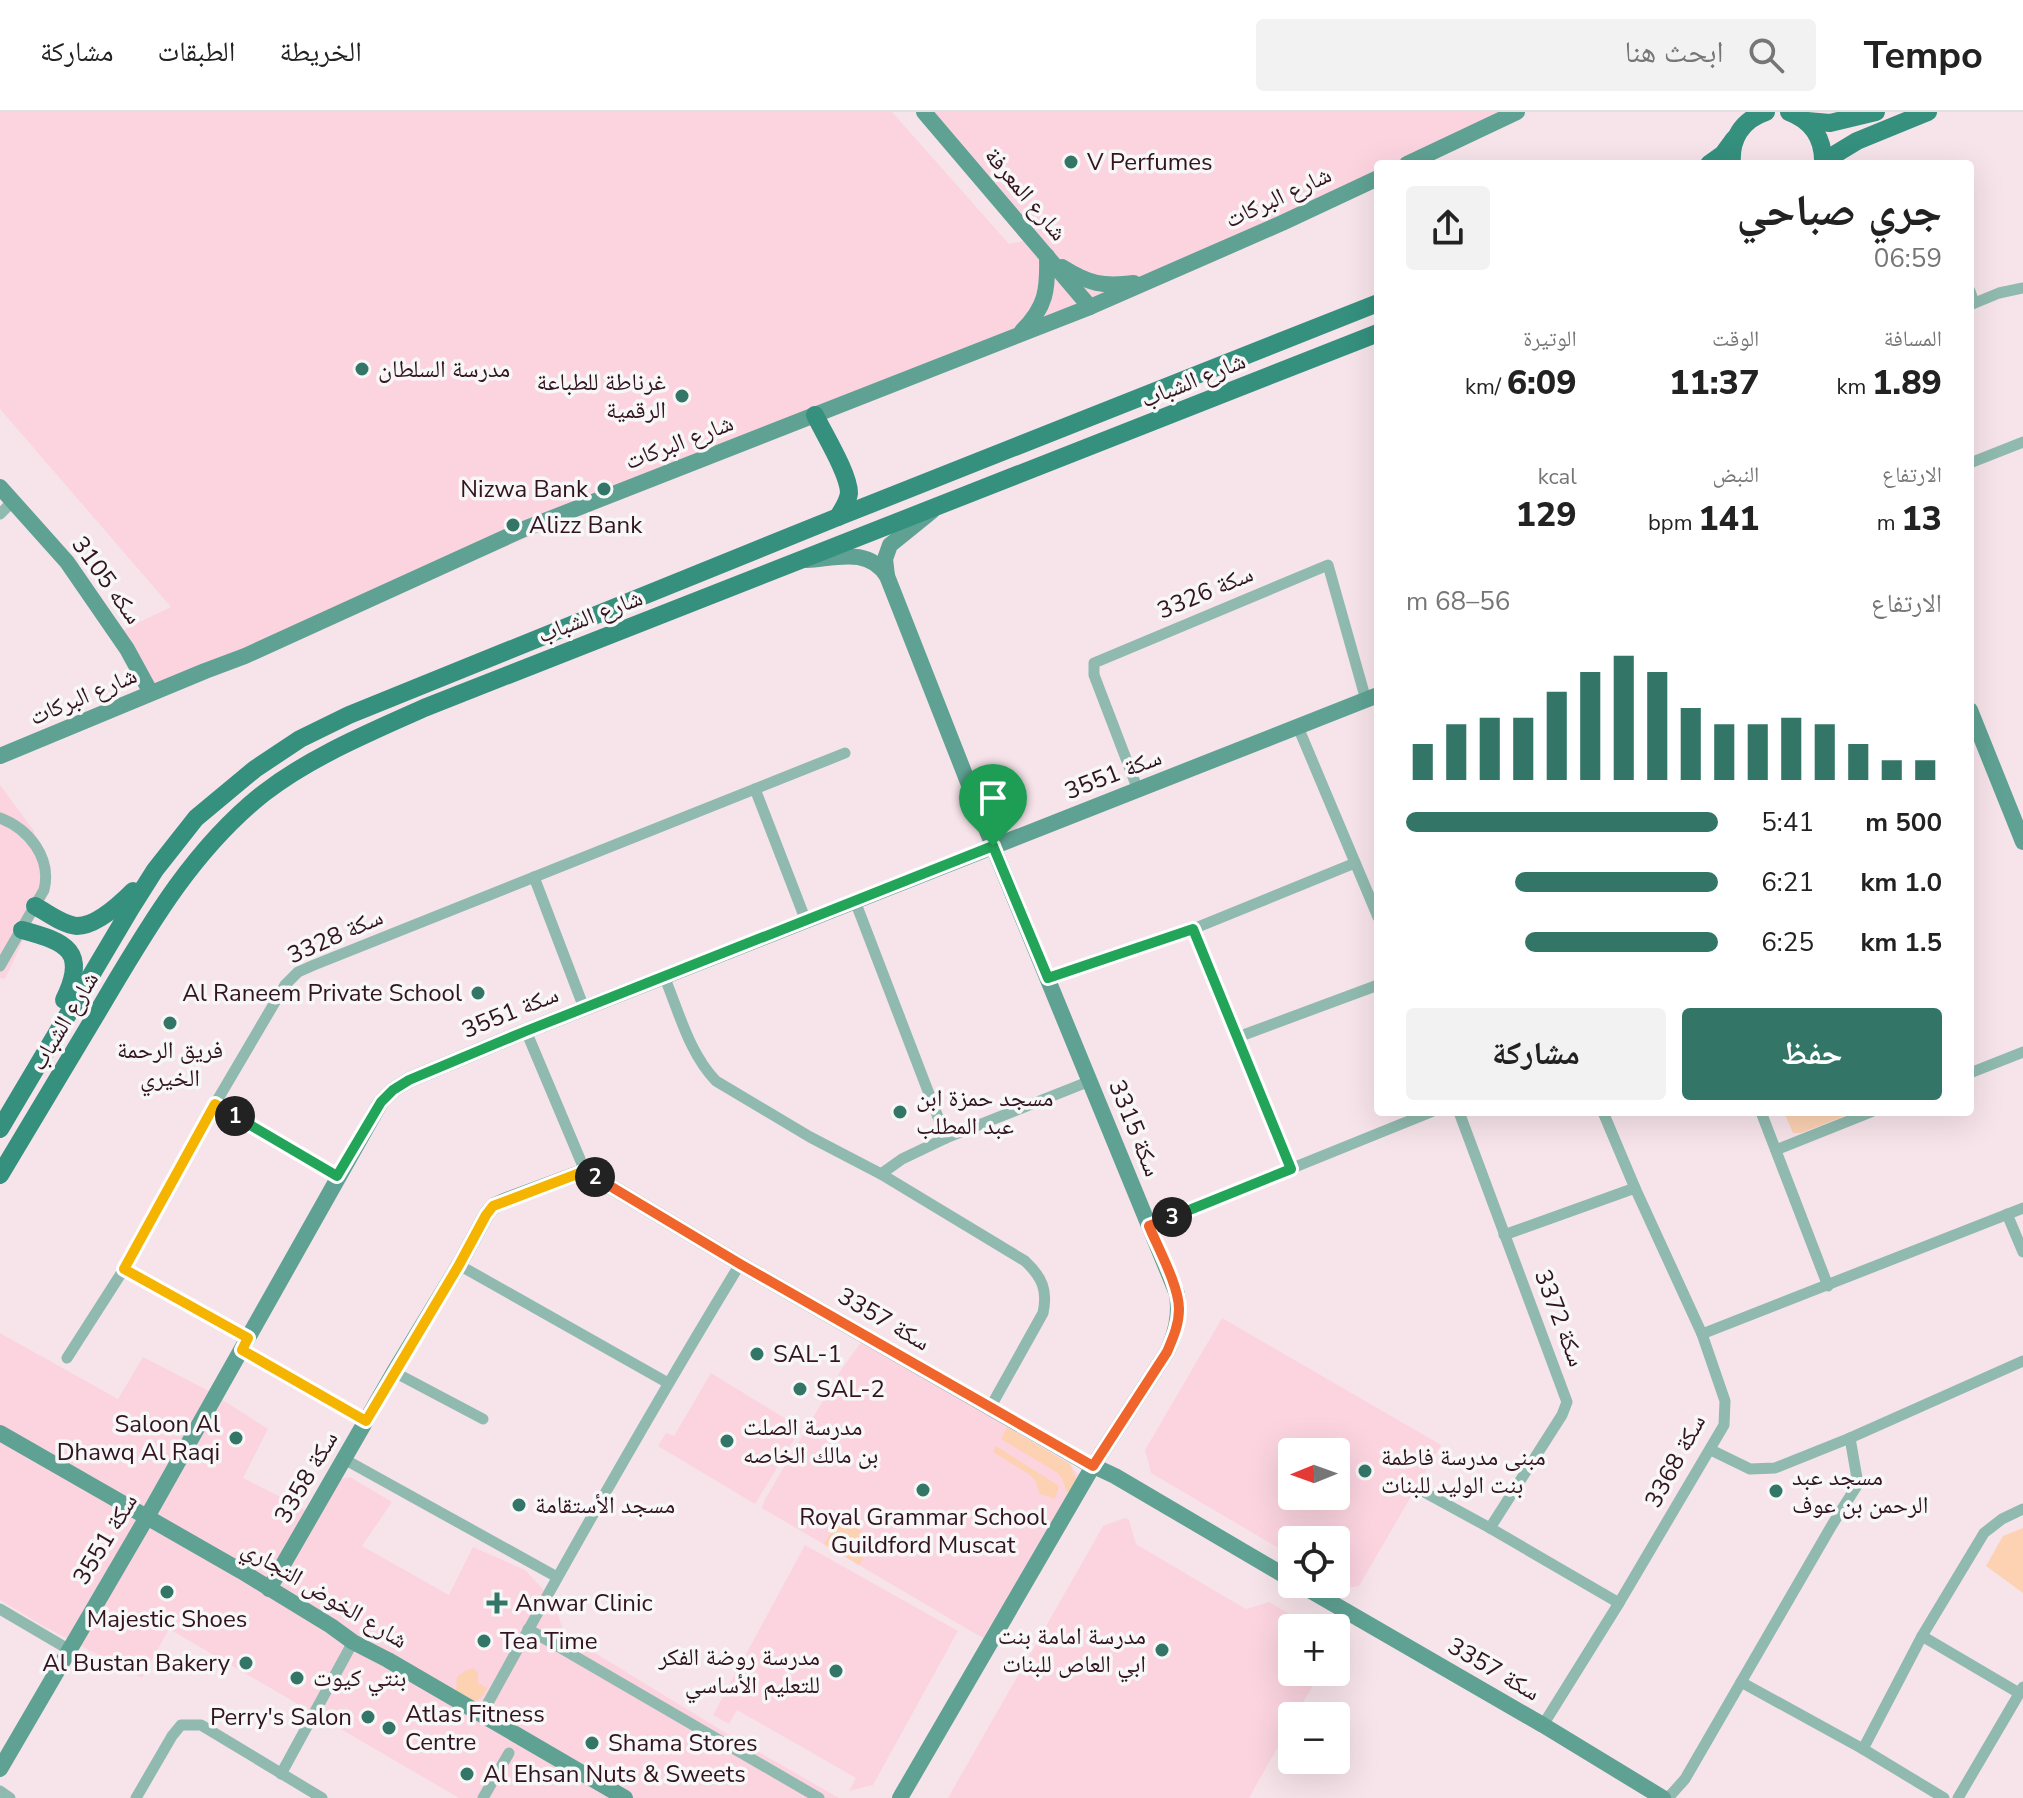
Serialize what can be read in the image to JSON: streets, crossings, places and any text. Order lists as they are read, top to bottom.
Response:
{
  "streets": {
    "main road": ["شارع الشباب"],
    "street": [
      "شارع المعرفة",
      "شارع البركات",
      "سكه 3105",
      "سكة 3326",
      "سكة 3551",
      "سكة 3328",
      "سكة 3315",
      "سكة 3372",
      "سكة 3357",
      "سكة 3368",
      "سكة 3358",
      "شارع الخوض التجاري"
    ]
  },
  "crossings": [
    ["شارع المعرفة", "شارع البركات"],
    ["شارع البركات", "سكه 3105"],
    ["سكة 3326", "سكة 3551"],
    ["سكة 3551", "سكة 3315"],
    ["سكة 3551", "شارع الخوض التجاري"],
    ["سكة 3315", "سكة 3357"],
    ["سكة 3357", "سكة 3368"],
    ["سكة 3357", "سكة 3358"],
    ["سكة 3358", "شارع الخوض التجاري"]
  ],
  "places": {
    "other": [
      "V Perfumes",
      "مدرسة السلطان",
      "غرناطة للطباعة الرقمية",
      "Nizwa Bank",
      "Alizz Bank",
      "Al Raneem Private School",
      "فريق الرحمة الخيري",
      "مسجد حمزة ابن عبد المطلب",
      "SAL-1",
      "SAL-2",
      "Saloon Al Dhawq Al Raqi",
      "مدرسة الصلت بن مالك الخاصه",
      "مبنى مدرسة فاطمة بنت الوليد للبنات",
      "Royal Grammar School Guildford Muscat",
      "مسجد عبد الرحمن بن عوف",
      "مسجد الأستقامة",
      "Majestic Shoes",
      "Tea Time",
      "مدرسة امامة بنت ابي العاص للبنات",
      "Al Bustan Bakery",
      "مدرسة روضة الفكر للتعليم الأساسي",
      "بنتي كيوت",
      "Perry's Salon",
      "Atlas Fitness Centre",
      "Shama Stores",
      "Al Ehsan Nuts & Sweets"
    ],
    "health": ["Anwar Clinic"]
  },
  "north": "left",
  "page": {
    "header": "Tempo",
    "search": "ابحث هنا",
    "nav": ["الخريطة", "الطبقات", "مشاركة"],
    "heading": ["جري صباحي", "06:59"],
    "stats": [
      ["المسافة", "1.89 km"],
      ["الوقت", "11:37"],
      ["الوتيرة", "6:09 /km"],
      ["الارتفاع", "13 m"],
      ["النبض", "141 bpm"],
      ["kcal", "129"]
    ],
    "chart": ["الارتفاع", "56–68 m"],
    "list": [
      {
        "name": "500 m",
        "note": "5:41"
      },
      {
        "name": "1.0 km",
        "note": "6:21"
      },
      {
        "name": "1.5 km",
        "note": "6:25"
      }
    ],
    "buttons": ["حفظ", "مشاركة"],
    "pins": ["1", "2", "3"],
    "map_buttons": ["+", "−"]
  }
}
